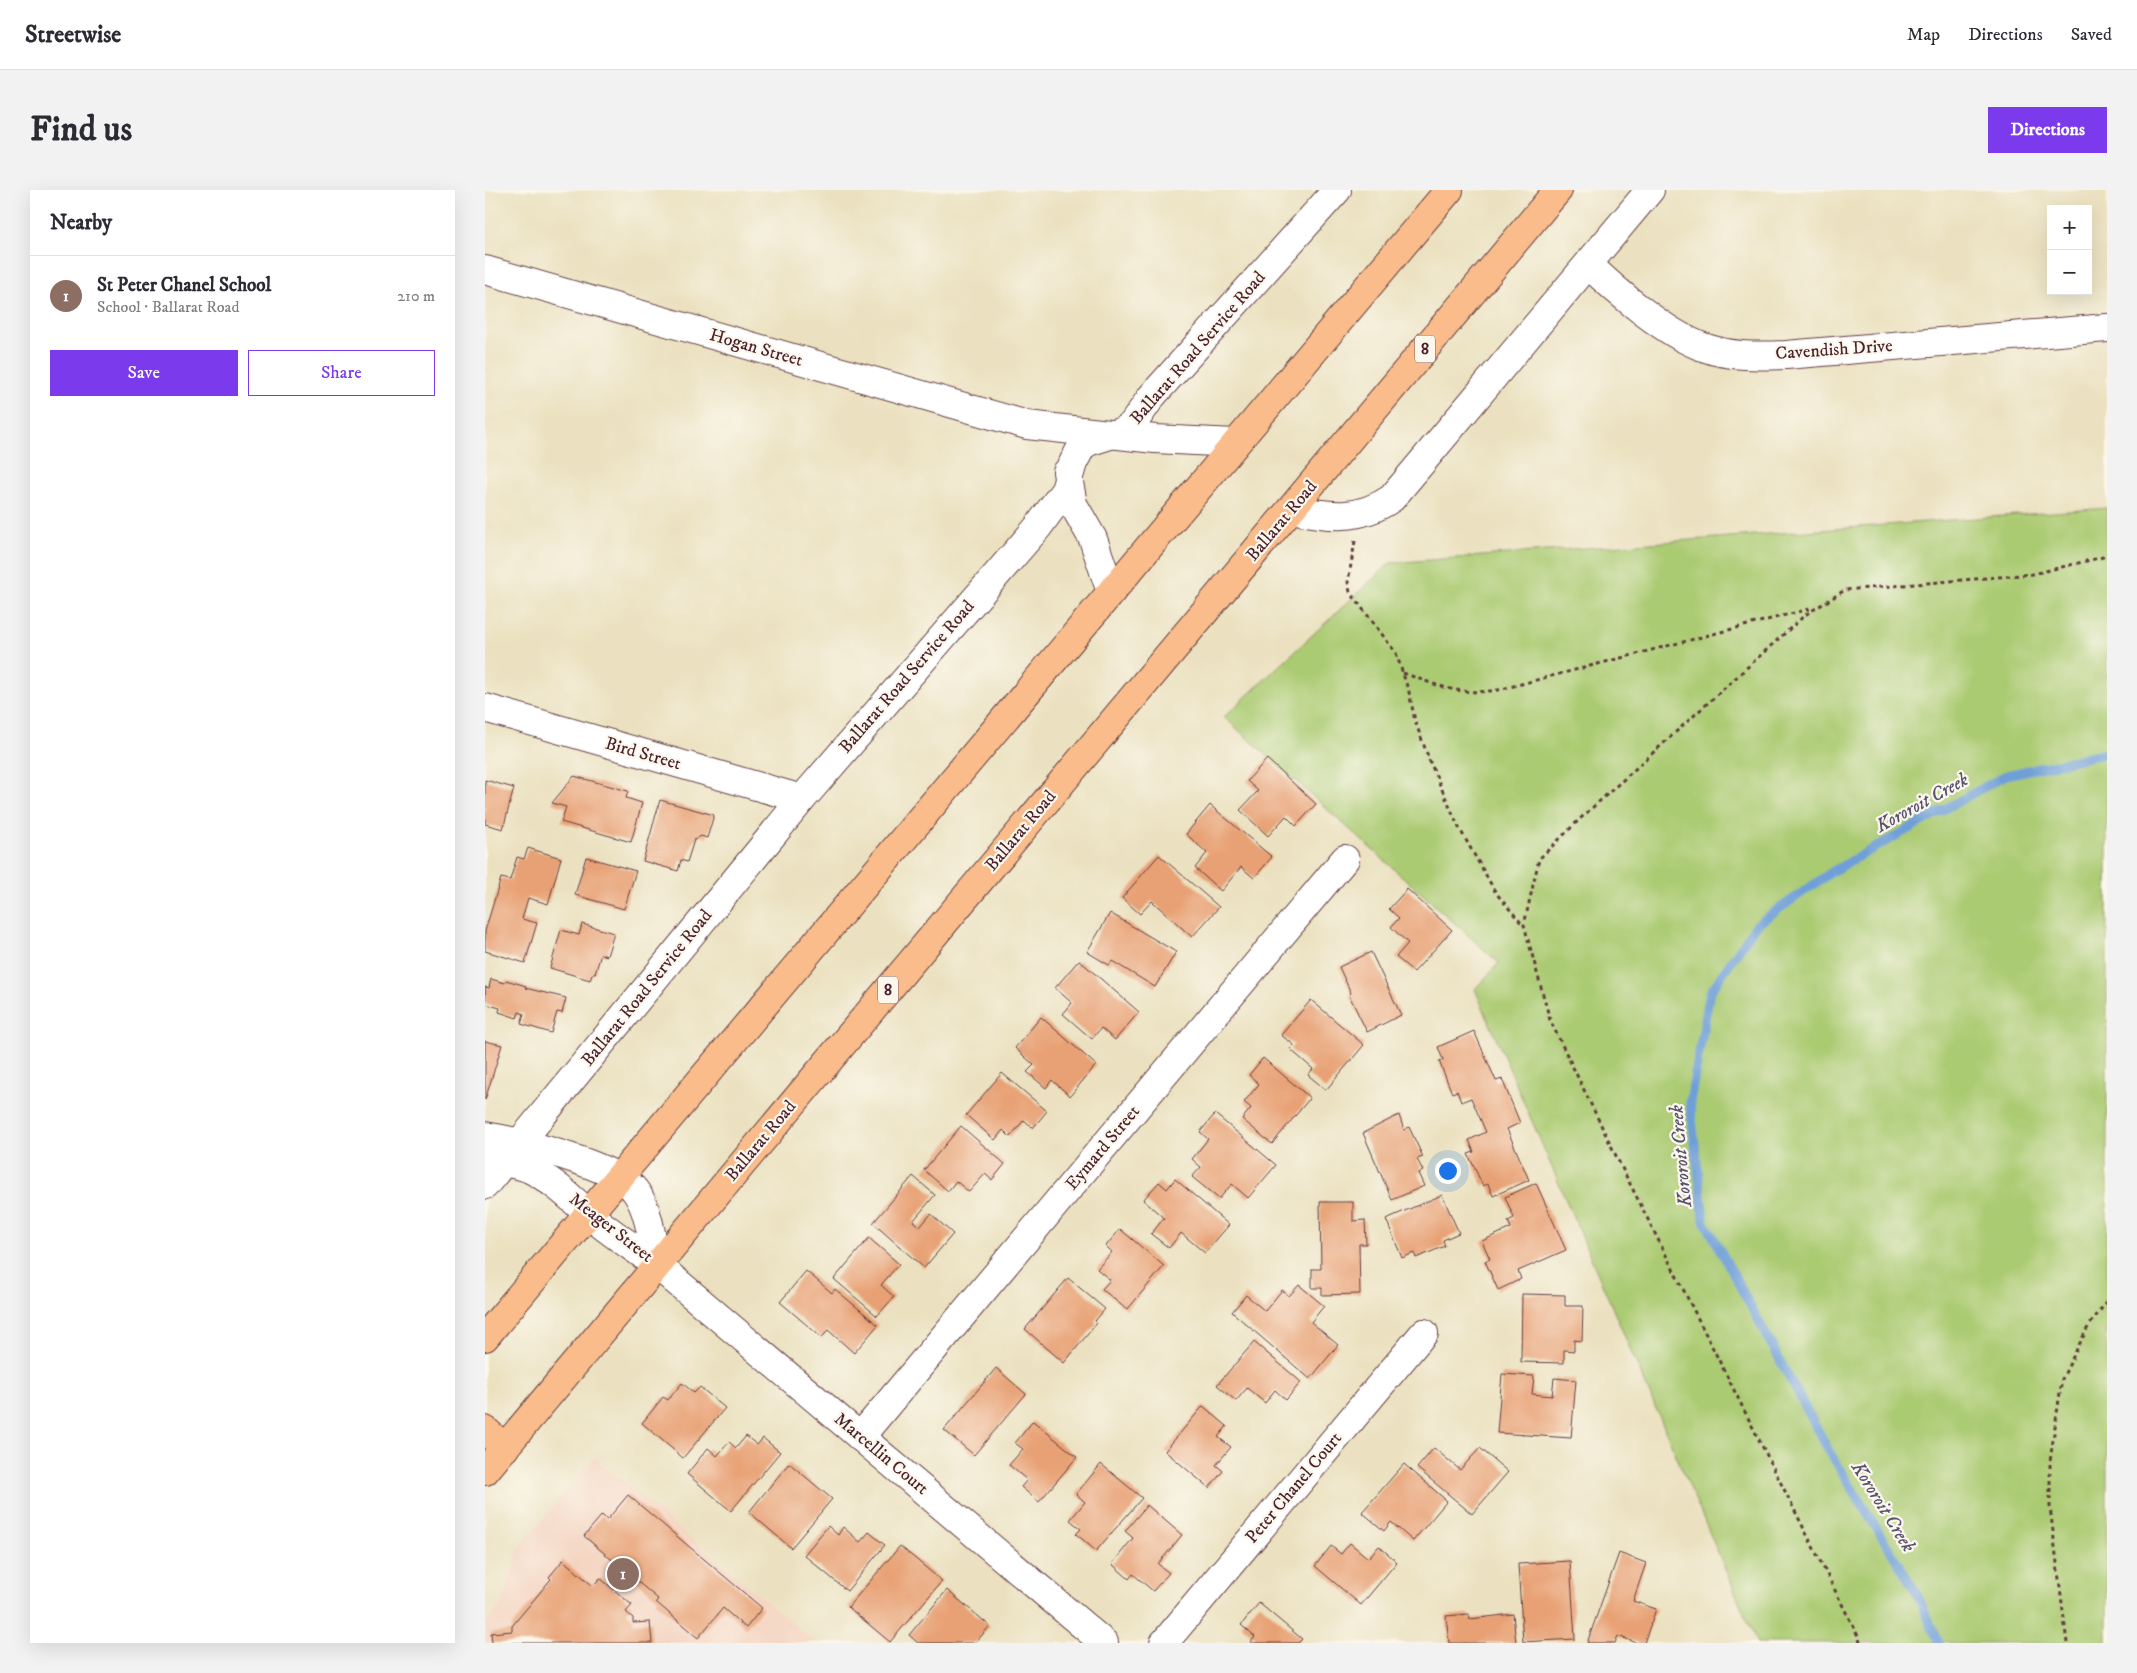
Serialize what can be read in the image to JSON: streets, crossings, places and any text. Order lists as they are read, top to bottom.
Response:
{
  "streets": {
    "highway": ["8", "Ballarat Road"],
    "street": [
      "Hogan Street",
      "Ballarat Road Service Road",
      "Cavendish Drive",
      "Bird Street",
      "Eymard Street",
      "Meager Street",
      "Marcellin Court",
      "Peter Chanel Court"
    ]
  },
  "crossings": [
    ["Hogan Street", "Ballarat Road Service Road"],
    ["Ballarat Road Service Road", "Bird Street"],
    ["Ballarat Road Service Road", "Meager Street"],
    ["Ballarat Road", "Meager Street"],
    ["Ballarat Road", "Marcellin Court"],
    ["Eymard Street", "Marcellin Court"],
    ["Meager Street", "Marcellin Court"]
  ],
  "water": ["Kororoit Creek"],
  "page": {
    "header": "Streetwise",
    "nav": ["Map", "Directions", "Saved"],
    "buttons": [
      "Directions",
      ["Save", "Share"]
    ],
    "title": "Find us",
    "heading": "Nearby",
    "map_buttons": ["+", "−"],
    "list": [
      {
        "mark": "1",
        "name": "St Peter Chanel School",
        "note": "School · Ballarat Road",
        "value": "210 m"
      }
    ],
    "pins": "1"
  }
}
